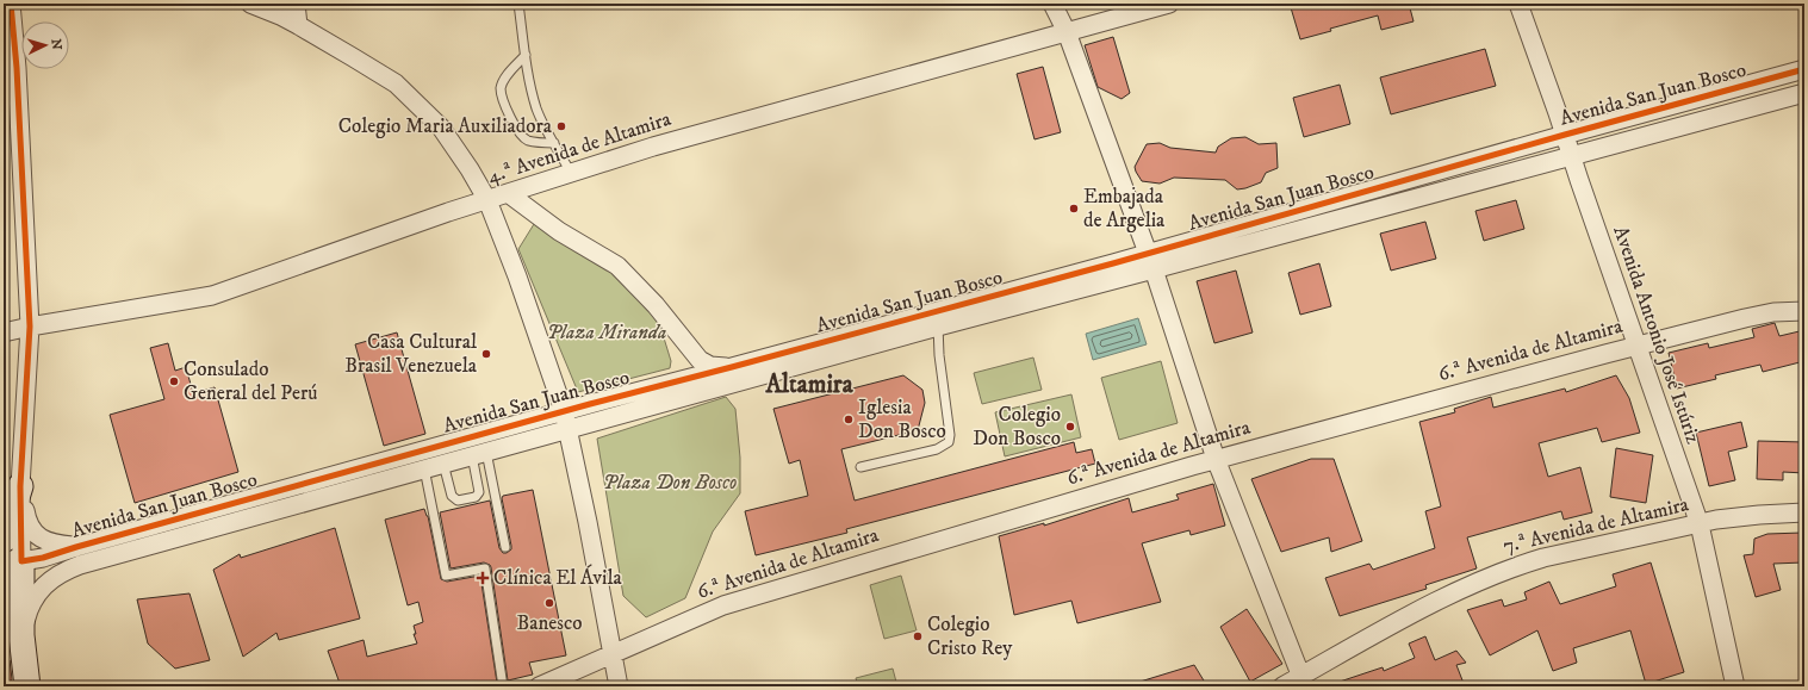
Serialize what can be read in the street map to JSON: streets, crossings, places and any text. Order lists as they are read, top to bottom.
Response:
{
  "streets": {
    "street": [
      "Avenida San Juan Bosco",
      "4.ª Avenida de Altamira",
      "Avenida Antonio José Istúriz",
      "6.ª Avenida de Altamira",
      "7.ª Avenida de Altamira"
    ]
  },
  "crossings": [
    ["Avenida San Juan Bosco", "Avenida Antonio José Istúriz"],
    ["Avenida Antonio José Istúriz", "6.ª Avenida de Altamira"],
    ["Avenida Antonio José Istúriz", "7.ª Avenida de Altamira"]
  ],
  "districts": ["Altamira"],
  "parks": ["Plaza Miranda", "Plaza Don Bosco"],
  "places": {
    "other": [
      "Colegio Maria Auxiliadora",
      "Embajada de Argelia",
      "Casa Cultural Brasil Venezuela",
      "Consulado General del Perú",
      "Iglesia Don Bosco",
      "Colegio Don Bosco",
      "Banesco",
      "Colegio Cristo Rey"
    ],
    "health": ["Clínica El Ávila"]
  },
  "north": "right"
}
